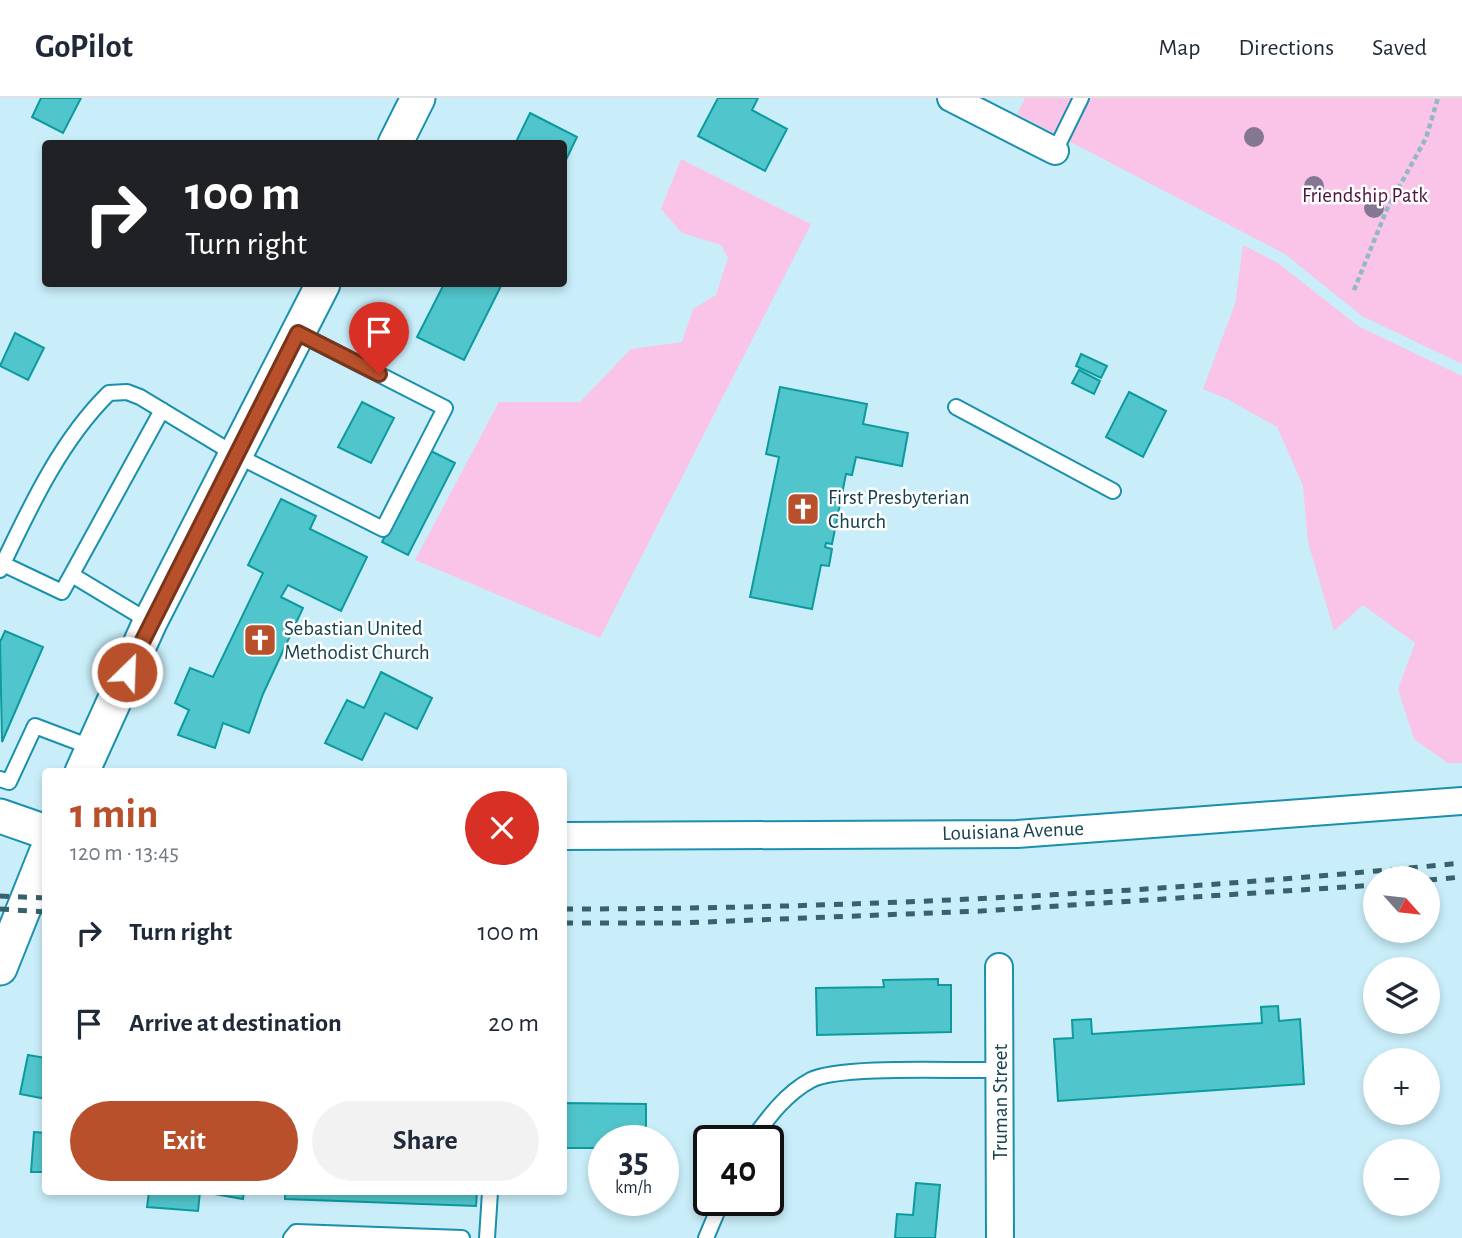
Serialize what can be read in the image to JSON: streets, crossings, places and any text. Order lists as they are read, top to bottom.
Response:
{
  "streets": {
    "street": ["Louisiana Avenue", "Truman Street"]
  },
  "parks": ["Friendship Patk"],
  "places": {
    "church": ["First Presbyterian Church", "Sebastian United Methodist Church"]
  },
  "north": "bottom right",
  "page": {
    "header": "GoPilot",
    "nav": ["Map", "Directions", "Saved"],
    "turn": ["100 m", "Turn right"],
    "heading": ["1 min", "120 m · 13:45"],
    "map_buttons": ["+", "−"],
    "list": [
      {
        "name": "Turn right",
        "value": "100 m"
      },
      {
        "name": "Arrive at destination",
        "value": "20 m"
      }
    ],
    "buttons": ["Exit", "Share"],
    "speed": "35 km/h",
    "limit": "40"
  }
}
